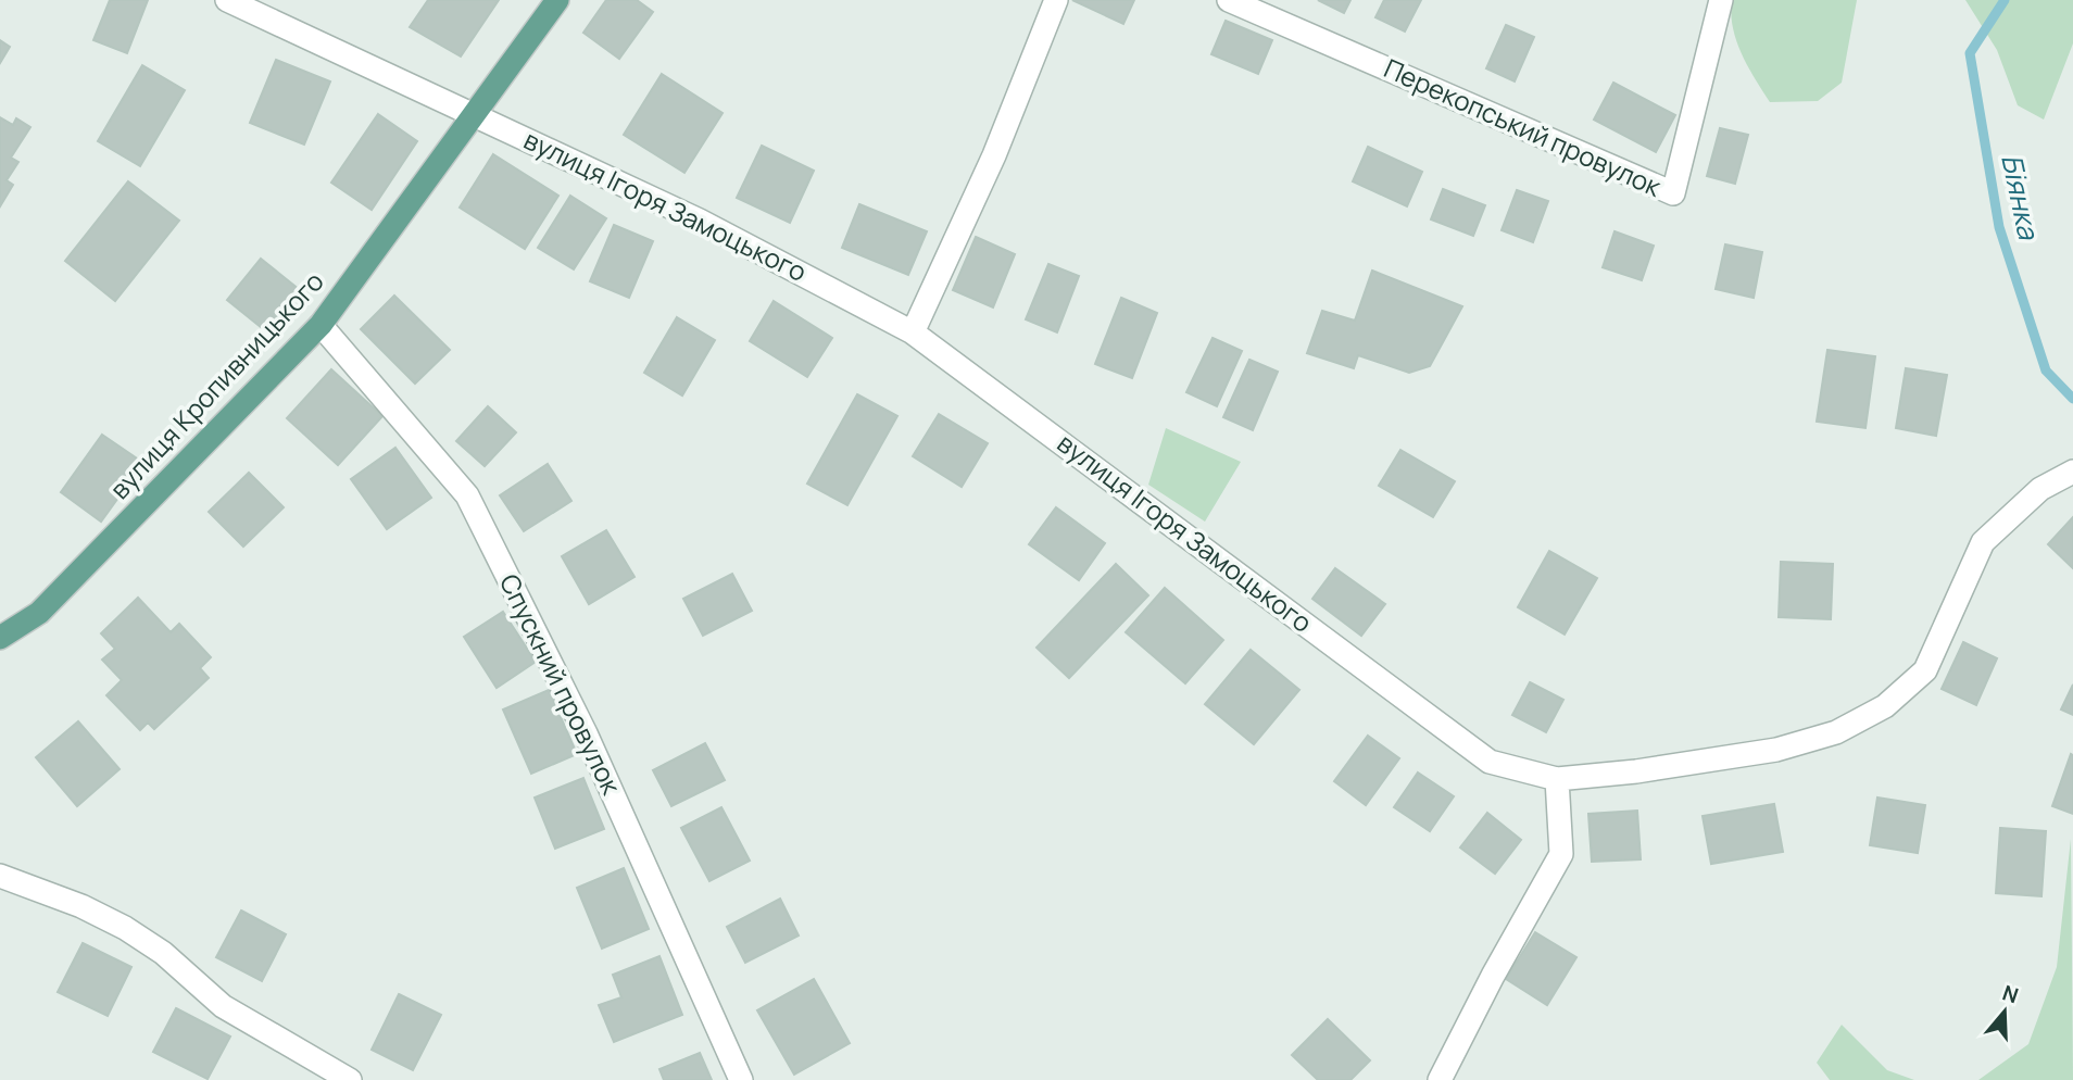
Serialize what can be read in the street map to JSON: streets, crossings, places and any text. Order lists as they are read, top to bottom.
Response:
{
  "streets": {
    "main road": ["вулиця Кропивницького"],
    "street": ["Перекопський провулок", "вулиця Ігоря Замоцького", "Спускний провулок"]
  },
  "crossings": [
    ["вулиця Ігоря Замоцького", "вулиця Кропивницького"],
    ["вулиця Кропивницького", "Спускний провулок"]
  ],
  "water": ["Біянка"],
  "north": "top"
}
